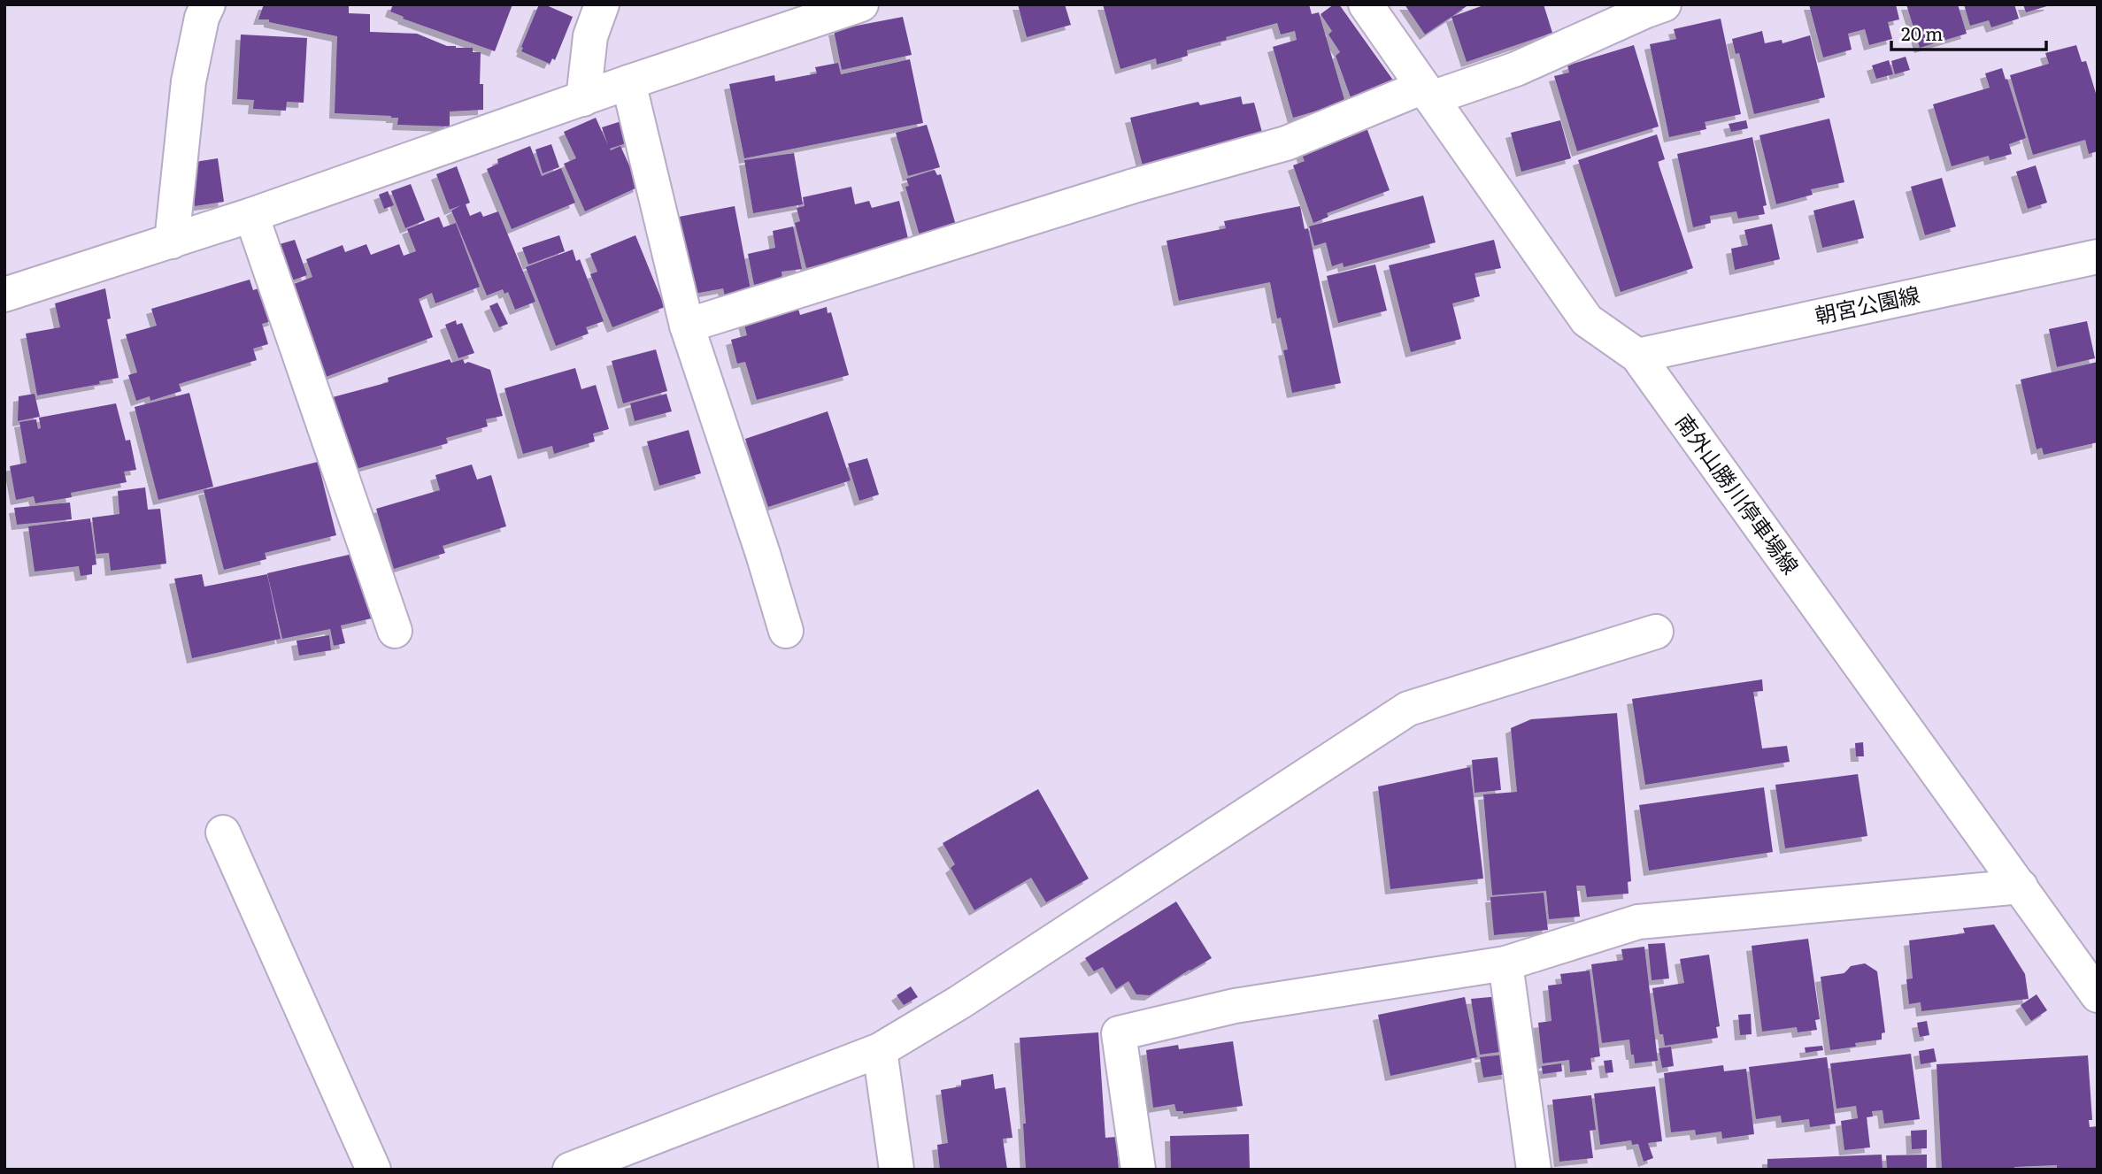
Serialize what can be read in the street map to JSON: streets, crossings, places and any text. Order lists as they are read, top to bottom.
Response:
{
  "streets": {
    "street": ["朝宮公園線", "南外山勝川停車場線"]
  },
  "crossings": [
    ["朝宮公園線", "南外山勝川停車場線"]
  ],
  "scale_bar": "20 m"
}
